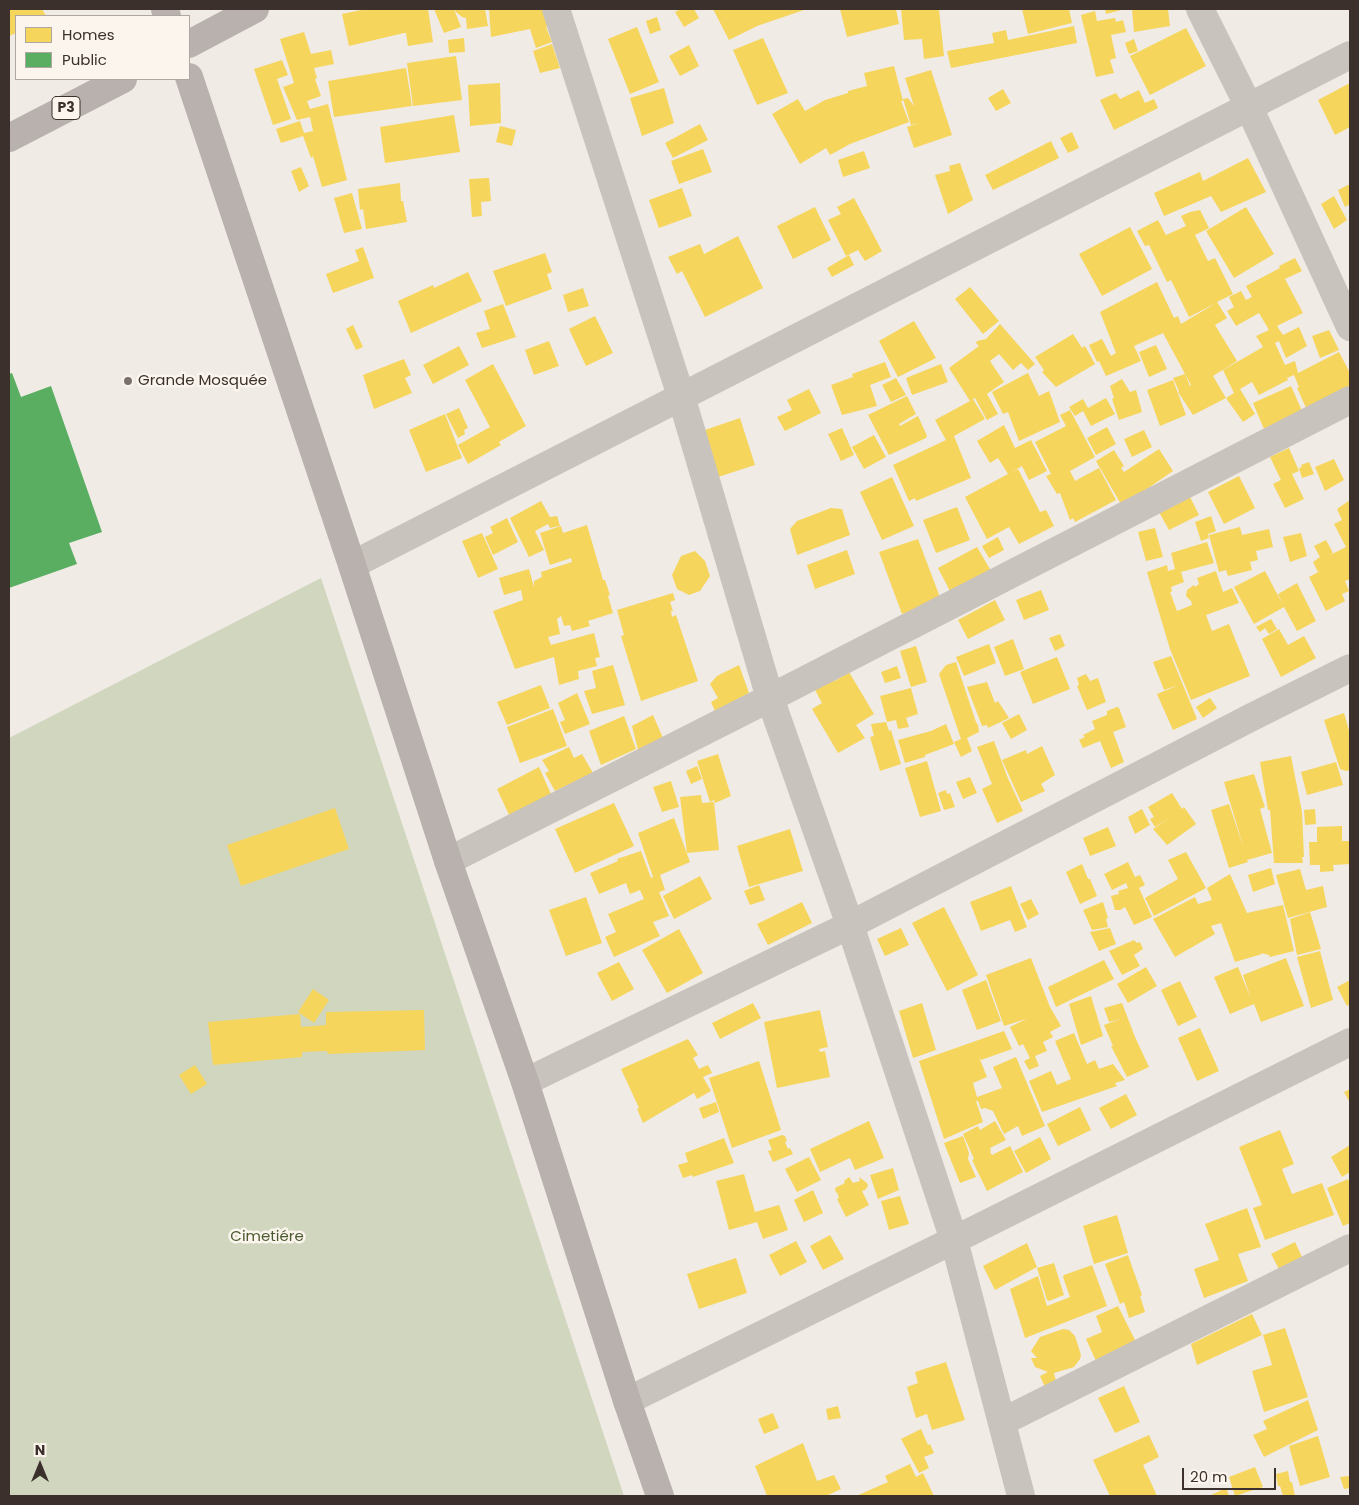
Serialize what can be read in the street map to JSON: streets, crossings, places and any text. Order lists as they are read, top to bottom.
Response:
{
  "streets": {
    "main road": ["P3"]
  },
  "parks": ["Cimetiére"],
  "places": ["Grande Mosquée"],
  "legend": ["Homes", "Public"],
  "scale_bar": "20 m",
  "north": "top"
}
